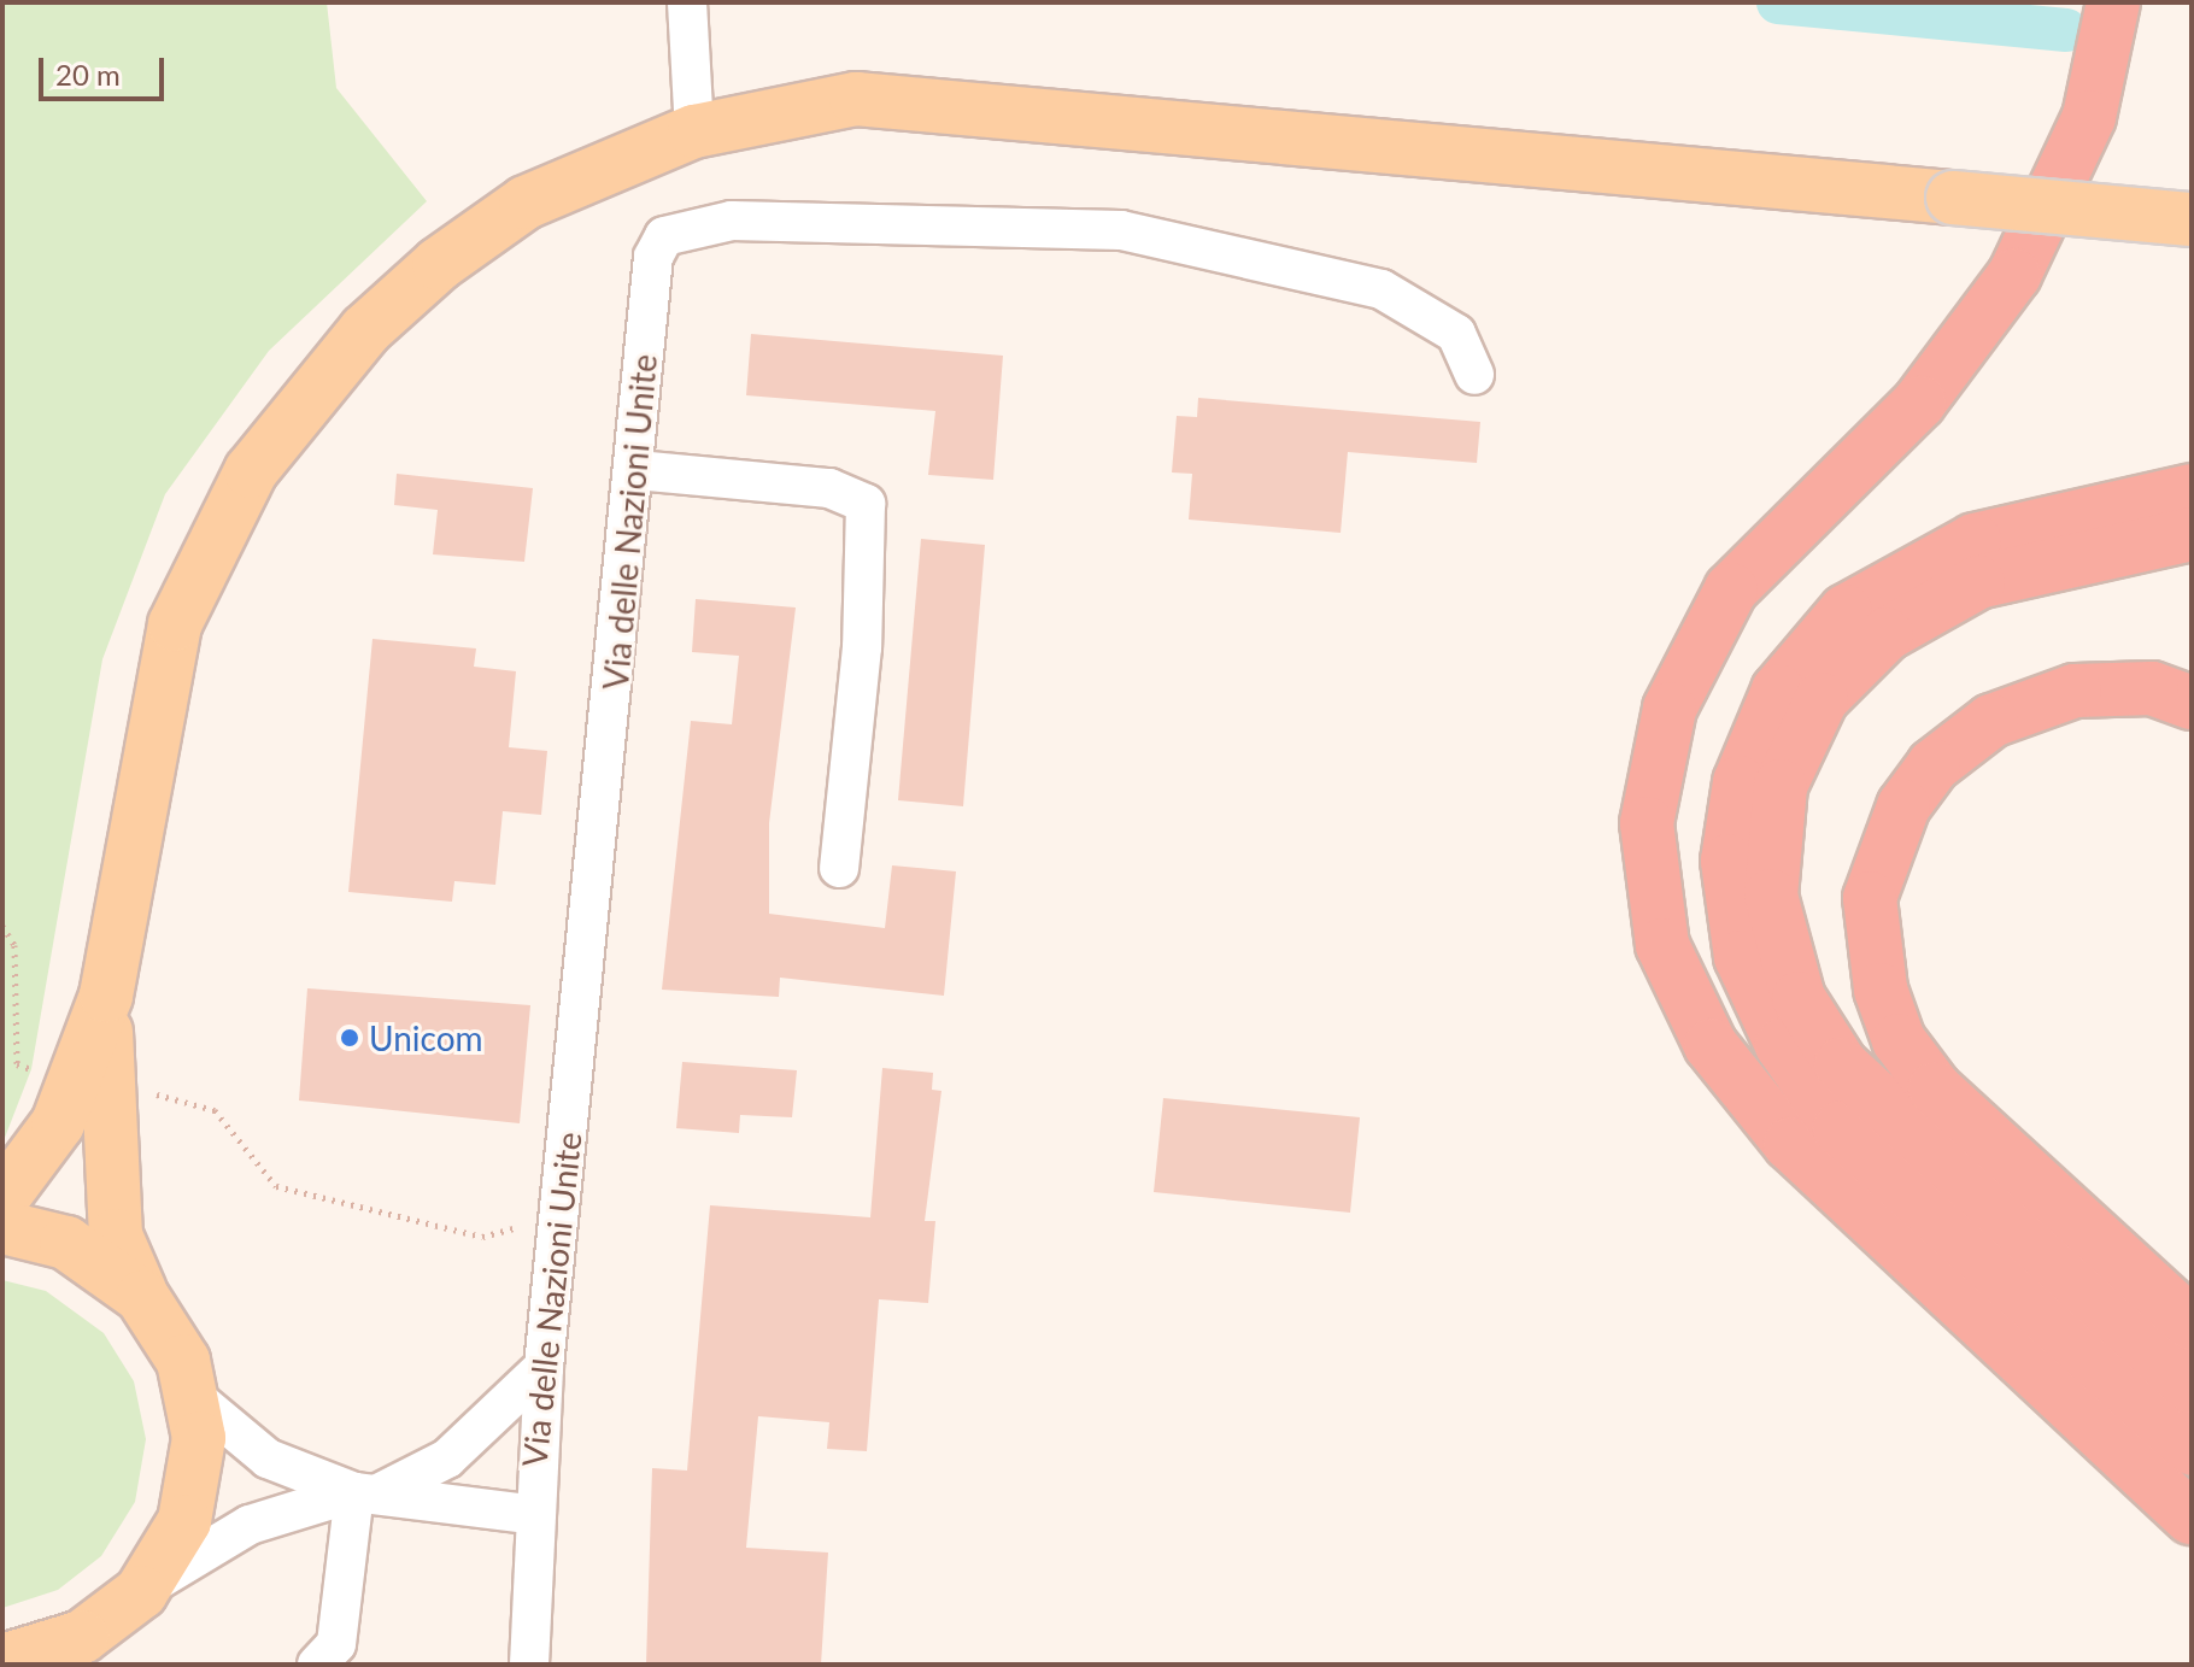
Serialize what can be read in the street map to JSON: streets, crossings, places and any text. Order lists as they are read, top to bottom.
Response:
{
  "streets": {
    "street": ["Via delle Nazioni Unite"]
  },
  "places": ["Unicom"],
  "scale_bar": "20 m"
}
